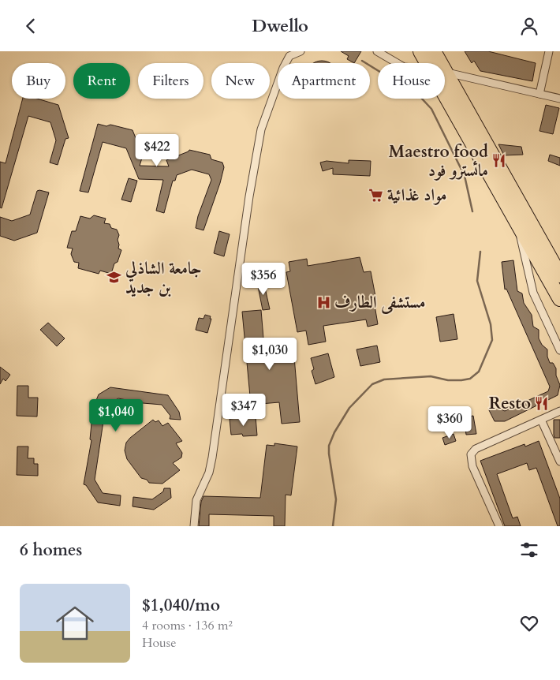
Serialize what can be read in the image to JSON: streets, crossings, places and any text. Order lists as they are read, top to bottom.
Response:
{
  "places": {
    "restaurant": ["Maestro food مائسترو فود", "Resto"],
    "supermarket": ["مواد غذائية"],
    "school or university": ["جامعة الشاذلي بن جديد"],
    "hospital": ["مستشفى الطارف"]
  },
  "page": {
    "header": "Dwello",
    "chip": [
      "Buy",
      "Rent",
      "Filters",
      "New",
      "Apartment",
      "House"
    ],
    "price": [
      "$422",
      "$356",
      "$1,030",
      "$347",
      "$1,040",
      "$360"
    ],
    "heading": "6 homes",
    "list": [
      {
        "name": "$1,040/mo",
        "note": "4 rooms · 136 m² · House"
      }
    ]
  }
}
